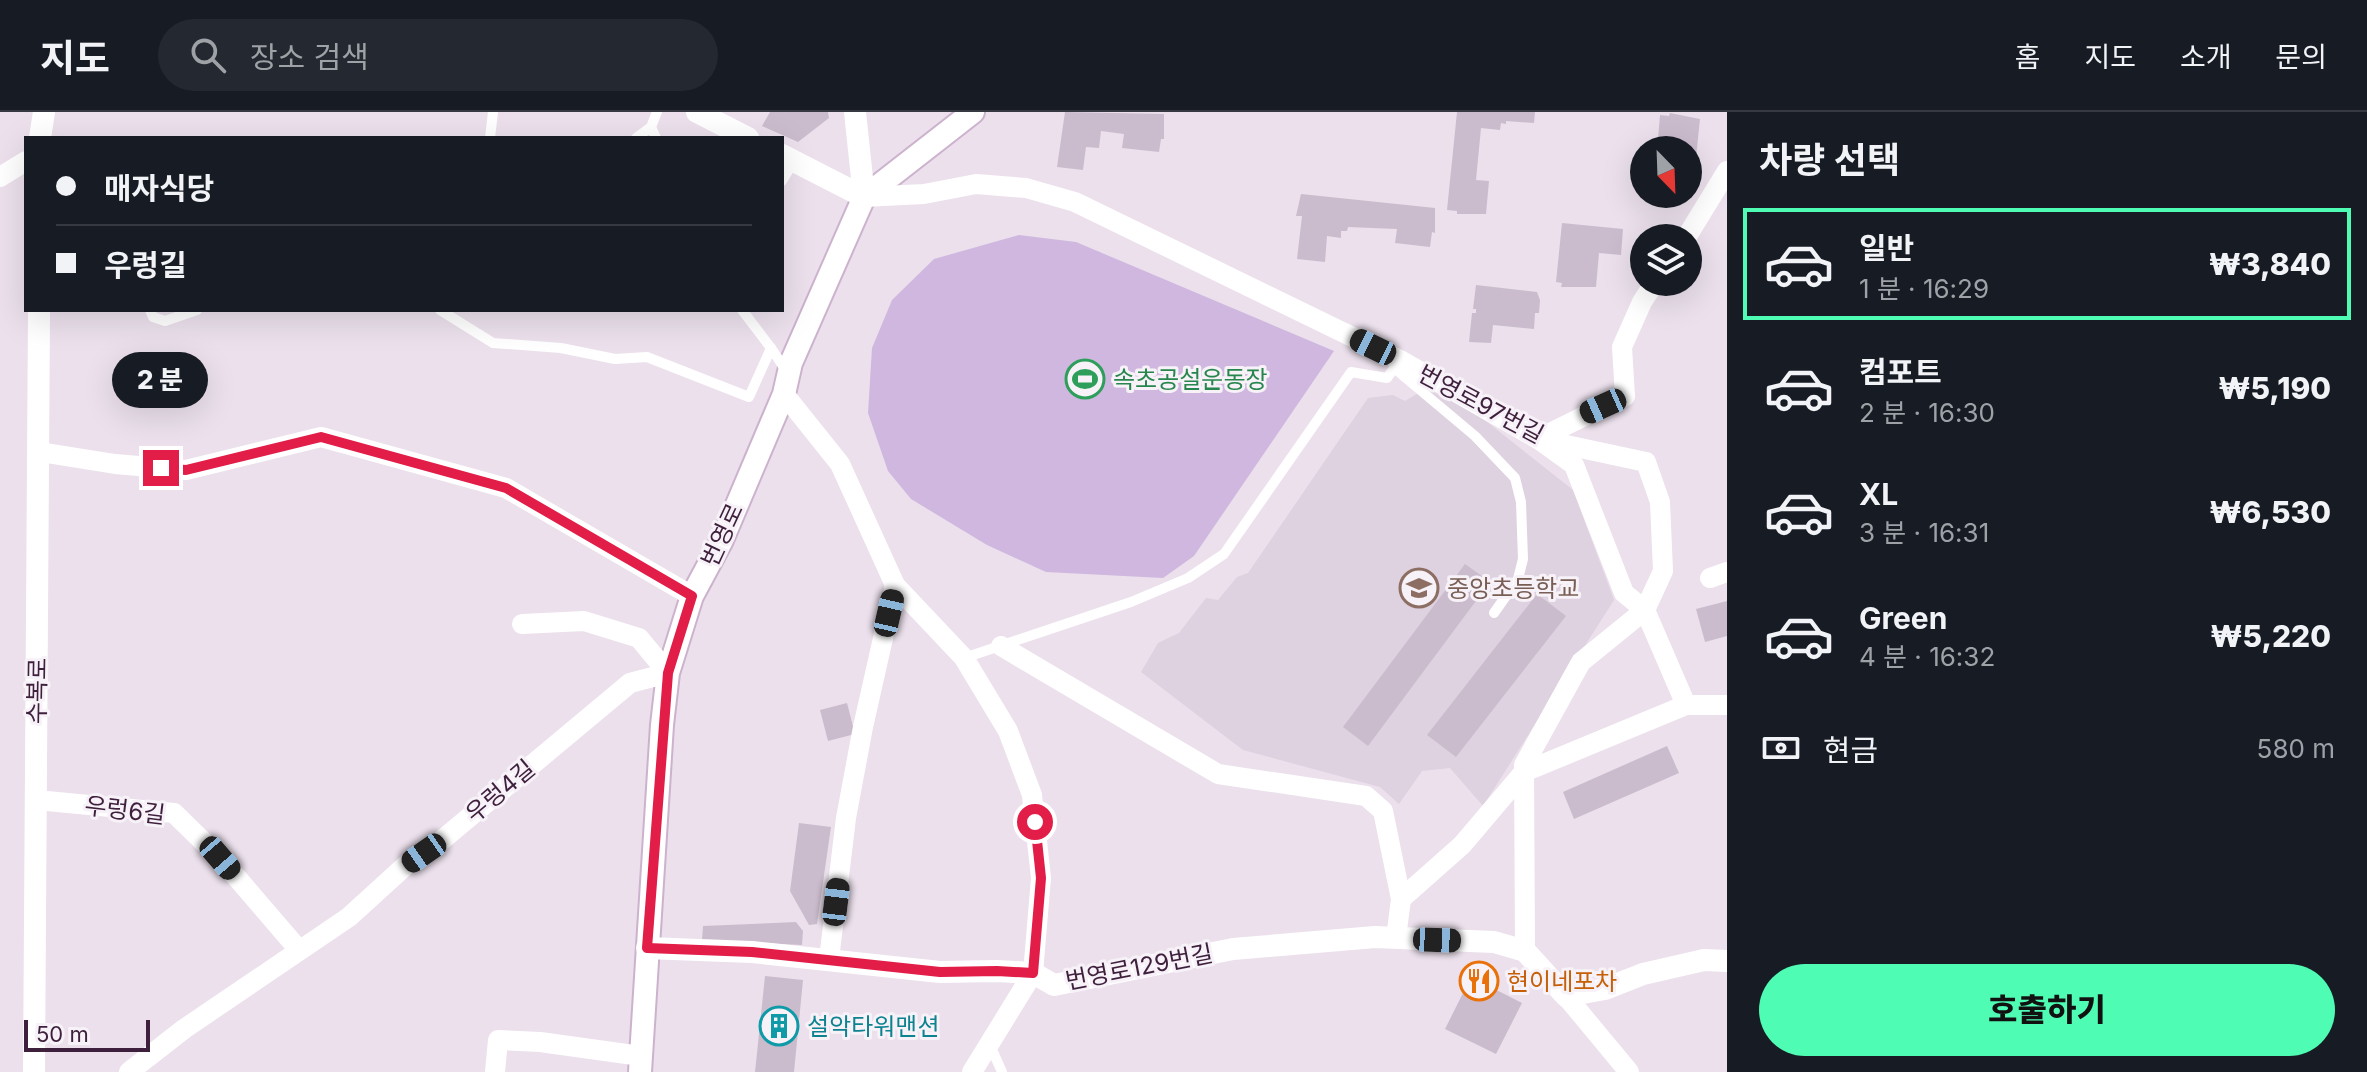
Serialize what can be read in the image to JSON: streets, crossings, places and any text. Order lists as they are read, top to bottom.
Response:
{
  "streets": {
    "street": [
      "번영로97번길",
      "번영로",
      "수복로",
      "우렁4길",
      "우렁6길",
      "번영로129번길"
    ]
  },
  "crossings": [
    ["번영로97번길", "번영로"],
    ["번영로97번길", "번영로129번길"],
    ["번영로", "우렁4길"],
    ["번영로", "번영로129번길"],
    ["수복로", "우렁6길"],
    ["우렁4길", "우렁6길"]
  ],
  "places": {
    "sports": ["속초공설운동장"],
    "school or university": ["중앙초등학교"],
    "restaurant": ["현이네포차"],
    "building": ["설악타워맨션"]
  },
  "scale_bar": "50 m",
  "north": "bottom right",
  "page": {
    "header": "지도",
    "search": "장소 검색",
    "nav": [
      "홈",
      "지도",
      "소개",
      "문의"
    ],
    "heading": "차량 선택",
    "banner": ["매자식당", "우렁길"],
    "list": [
      {
        "name": "일반",
        "note": "1 분 · 16:29",
        "value": "₩3,840"
      },
      {
        "name": "컴포트",
        "note": "2 분 · 16:30",
        "value": "₩5,190"
      },
      {
        "name": "XL",
        "note": "3 분 · 16:31",
        "value": "₩6,530"
      },
      {
        "name": "Green",
        "note": "4 분 · 16:32",
        "value": "₩5,220"
      }
    ],
    "bubble": "2 분",
    "pay": ["현금", "580 m"],
    "buttons": "호출하기",
    "scale": "50 m"
  }
}
